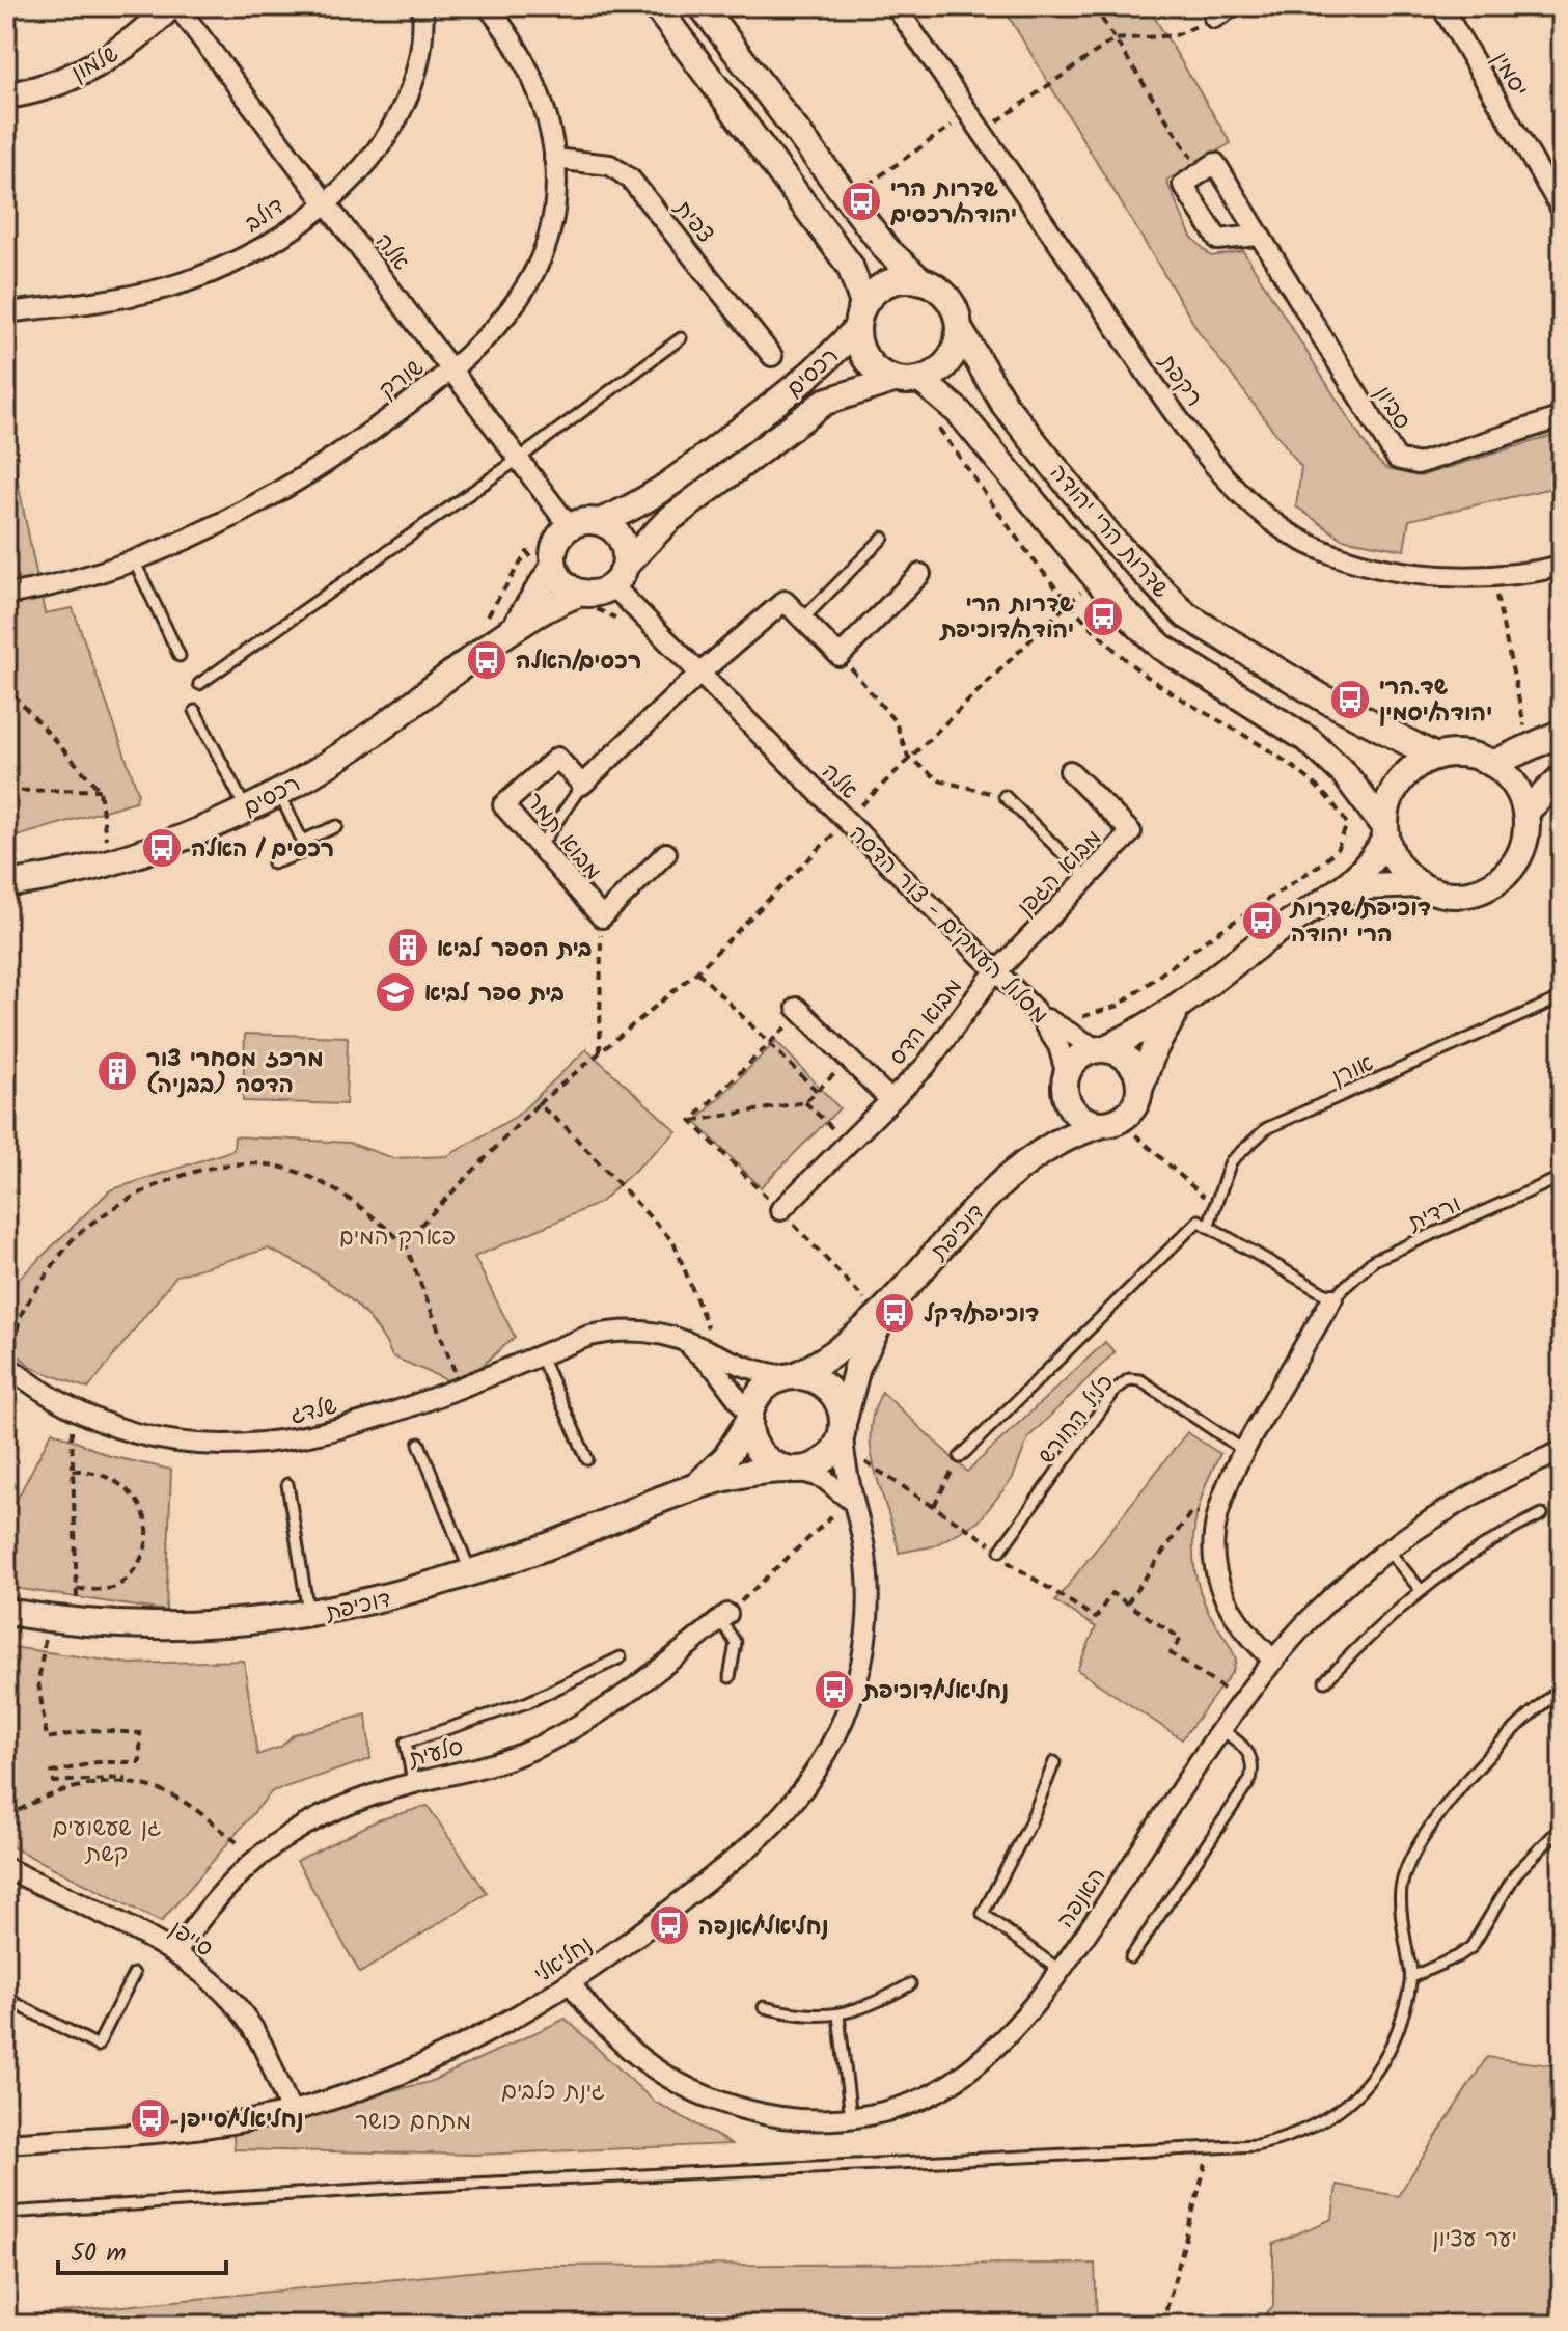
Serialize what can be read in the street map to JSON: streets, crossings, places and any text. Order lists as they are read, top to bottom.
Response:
{
  "streets": {
    "street": [
      "שלמון",
      "יסמין",
      "דולב",
      "צפית",
      "אלה",
      "רכסים",
      "שורק",
      "רקפת",
      "סביון",
      "שדרות הרי יהודה",
      "מבוא תמר",
      "מבוא הגפן",
      "מבוא הדס",
      "דוכיפת",
      "שלדג",
      "סלעית",
      "האנפה",
      "סייפן",
      "נחליאלי"
    ],
    "lane": ["אורן", "ורדית", "כליל החורש"],
    "path": ["מסלול העמקים - צור הדסה"]
  },
  "crossings": [
    ["דולב", "אלה"],
    ["צפית", "שורק"],
    ["אלה", "רכסים"],
    ["אלה", "שורק"],
    ["אלה", "מבוא תמר"],
    ["אלה", "מבוא הגפן"],
    ["אלה", "מסלול העמקים - צור הדסה"],
    ["אלה", "מבוא הדס"],
    ["אלה", "דוכיפת"],
    ["רכסים", "שדרות הרי יהודה"],
    ["מבוא הגפן", "מבוא הדס"],
    ["דוכיפת", "שלדג"],
    ["דוכיפת", "נחליאלי"],
    ["שלדג", "נחליאלי"],
    ["סלעית", "סייפן"],
    ["האנפה", "נחליאלי"],
    ["סייפן", "נחליאלי"]
  ],
  "parks": [
    "פארק המים",
    "גן שעשועים קשת",
    "גינת כלבים",
    "מתחם כושר",
    "יער עציון"
  ],
  "places": {
    "bus stop": [
      "שדרות הרי יהודה/רכסים",
      "שדרות הרי יהודה/דוכיפת",
      "רכסים/האלה",
      "שד.הרי יהודה/יסמין",
      "רכסים / האלה",
      "דוכיפת/שדרות הרי יהודה",
      "דוכיפת/דקל",
      "נחליאלי/דוכיפת",
      "נחליאלי/אנפה",
      "נחליאלי/סייפן"
    ],
    "building": ["בית הספר לביא", "מרכז מסחרי צור הדסה (בבניה)"],
    "school or university": ["בית ספר לביא"]
  },
  "scale_bar": "50 m"
}
